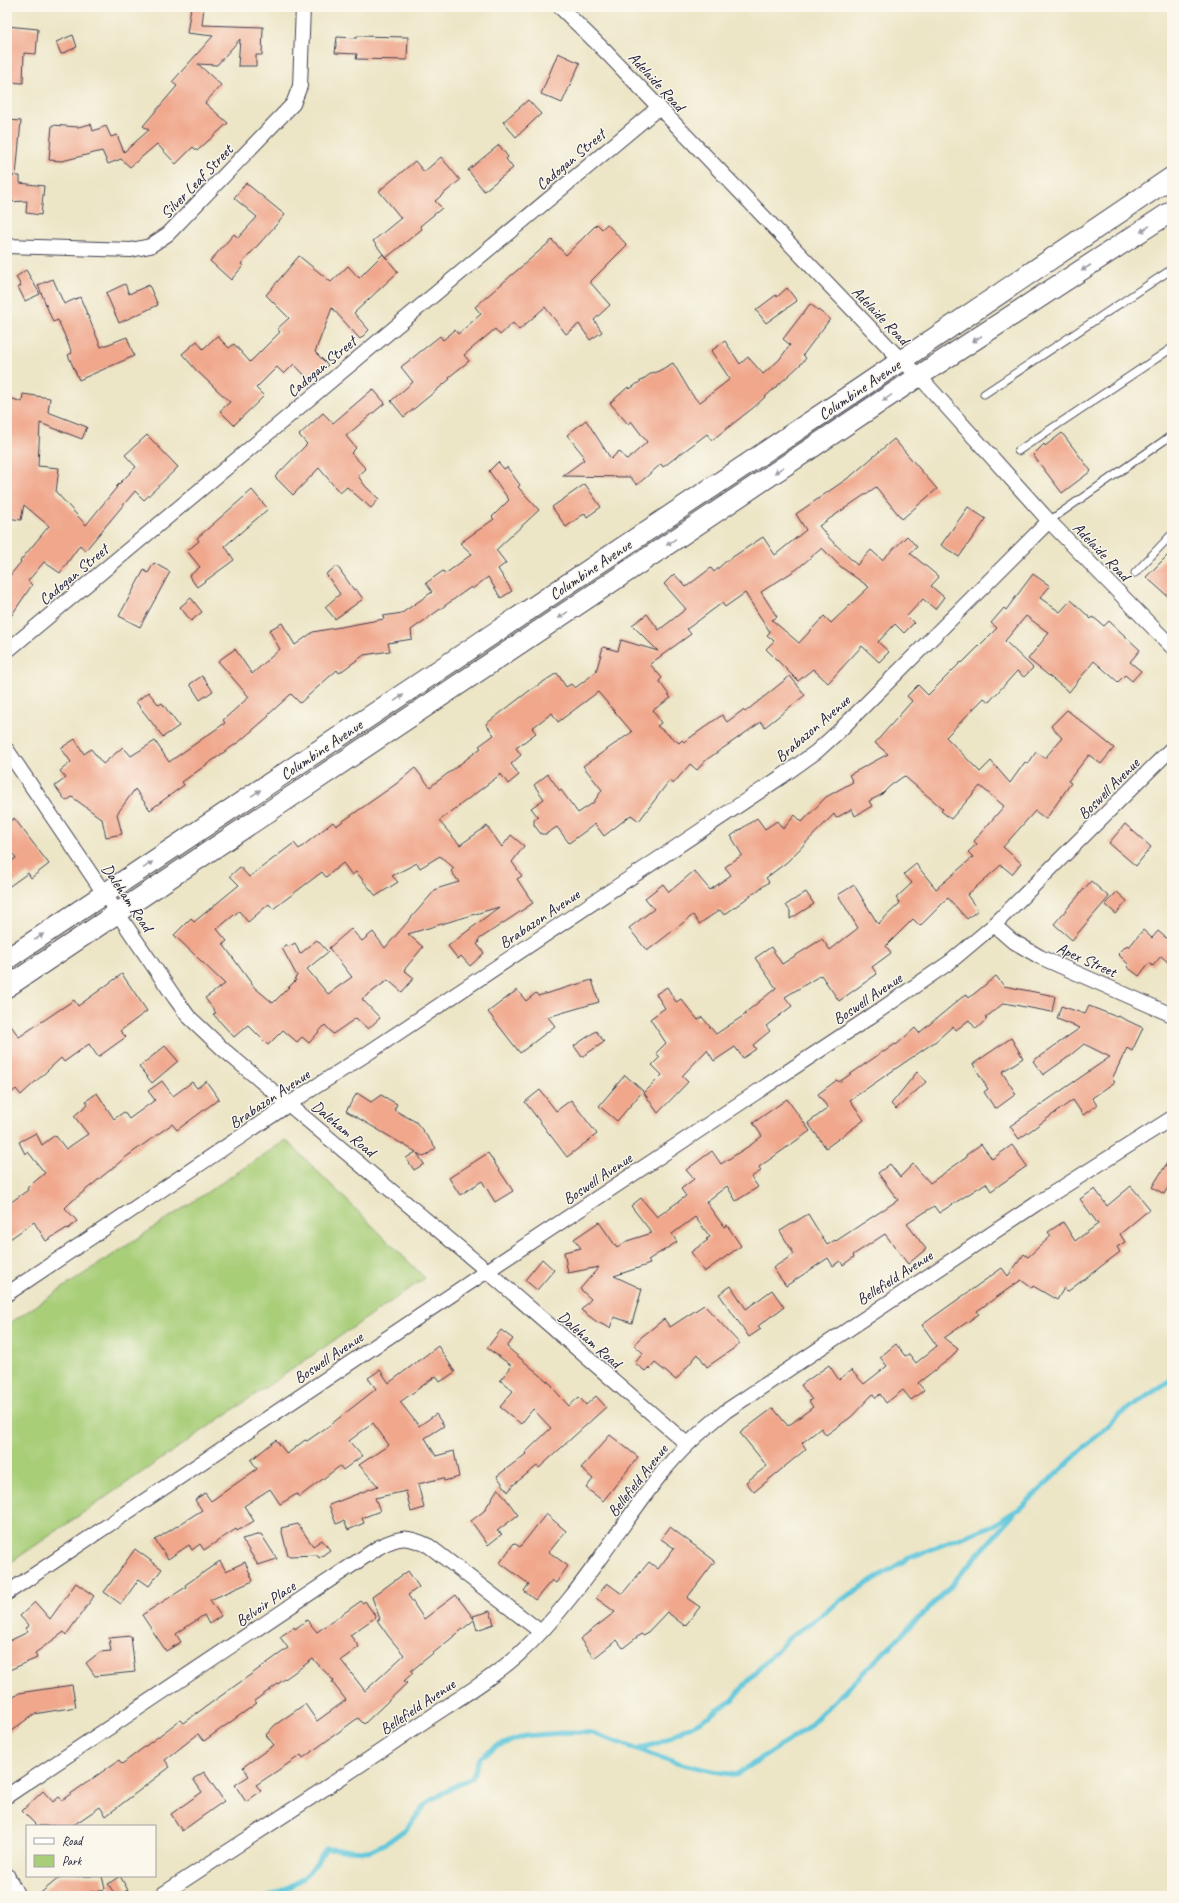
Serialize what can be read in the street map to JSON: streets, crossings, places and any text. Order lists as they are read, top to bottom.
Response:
{
  "streets": {
    "main road": ["Columbine Avenue"],
    "street": [
      "Adelaide Road",
      "Cadogan Street",
      "Silver Leaf Street",
      "Brabazon Avenue",
      "Boswell Avenue",
      "Daleham Road",
      "Apex Street",
      "Bellefield Avenue",
      "Belvoir Place"
    ]
  },
  "crossings": [
    ["Adelaide Road", "Cadogan Street"],
    ["Adelaide Road", "Columbine Avenue"],
    ["Adelaide Road", "Brabazon Avenue"],
    ["Columbine Avenue", "Daleham Road"],
    ["Brabazon Avenue", "Daleham Road"],
    ["Boswell Avenue", "Daleham Road"],
    ["Boswell Avenue", "Apex Street"],
    ["Daleham Road", "Bellefield Avenue"],
    ["Bellefield Avenue", "Belvoir Place"]
  ],
  "legend": ["Road", "Park"]
}
